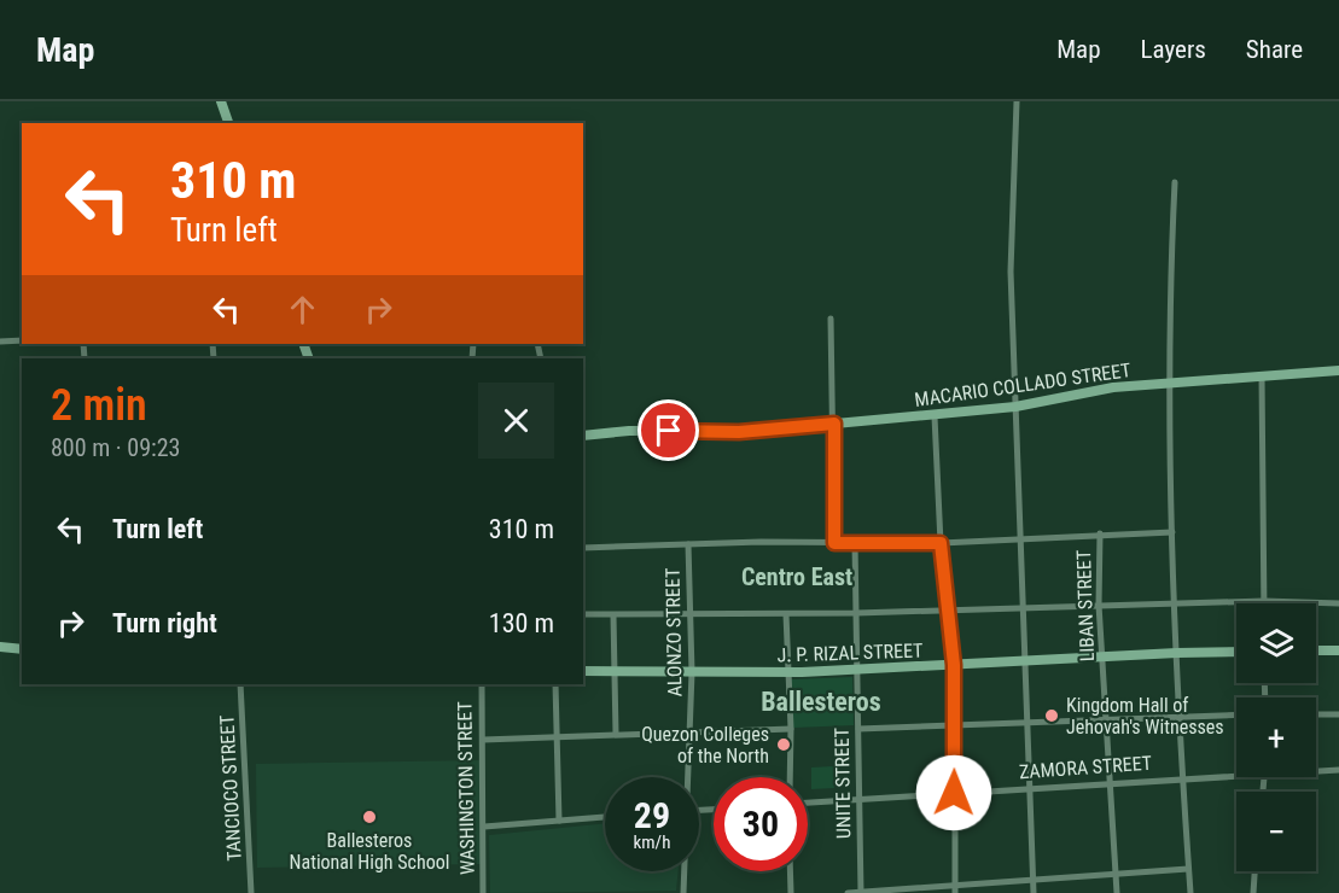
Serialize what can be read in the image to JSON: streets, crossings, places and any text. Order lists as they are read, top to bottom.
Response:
{
  "streets": {
    "street": [
      "MACARIO COLLADO STREET",
      "LIBAN STREET",
      "ALONZO STREET",
      "J. P. RIZAL STREET",
      "ZAMORA STREET",
      "UNITE STREET",
      "TANCIOCO STREET",
      "WASHINGTON STREET"
    ]
  },
  "crossings": [
    ["LIBAN STREET", "J. P. RIZAL STREET"],
    ["LIBAN STREET", "ZAMORA STREET"],
    ["ALONZO STREET", "J. P. RIZAL STREET"],
    ["J. P. RIZAL STREET", "UNITE STREET"],
    ["ZAMORA STREET", "UNITE STREET"]
  ],
  "districts": ["Centro East", "Ballesteros"],
  "places": ["Kingdom Hall of Jehovah's Witnesses", "Quezon Colleges of the North", "Ballesteros National High School"],
  "page": {
    "header": "Map",
    "nav": ["Map", "Layers", "Share"],
    "turn": ["310 m", "Turn left"],
    "heading": ["2 min", "800 m · 09:23"],
    "list": [
      {
        "name": "Turn left",
        "value": "310 m"
      },
      {
        "name": "Turn right",
        "value": "130 m"
      }
    ],
    "map_buttons": ["+", "−"],
    "speed": "29 km/h",
    "limit": "30"
  }
}
